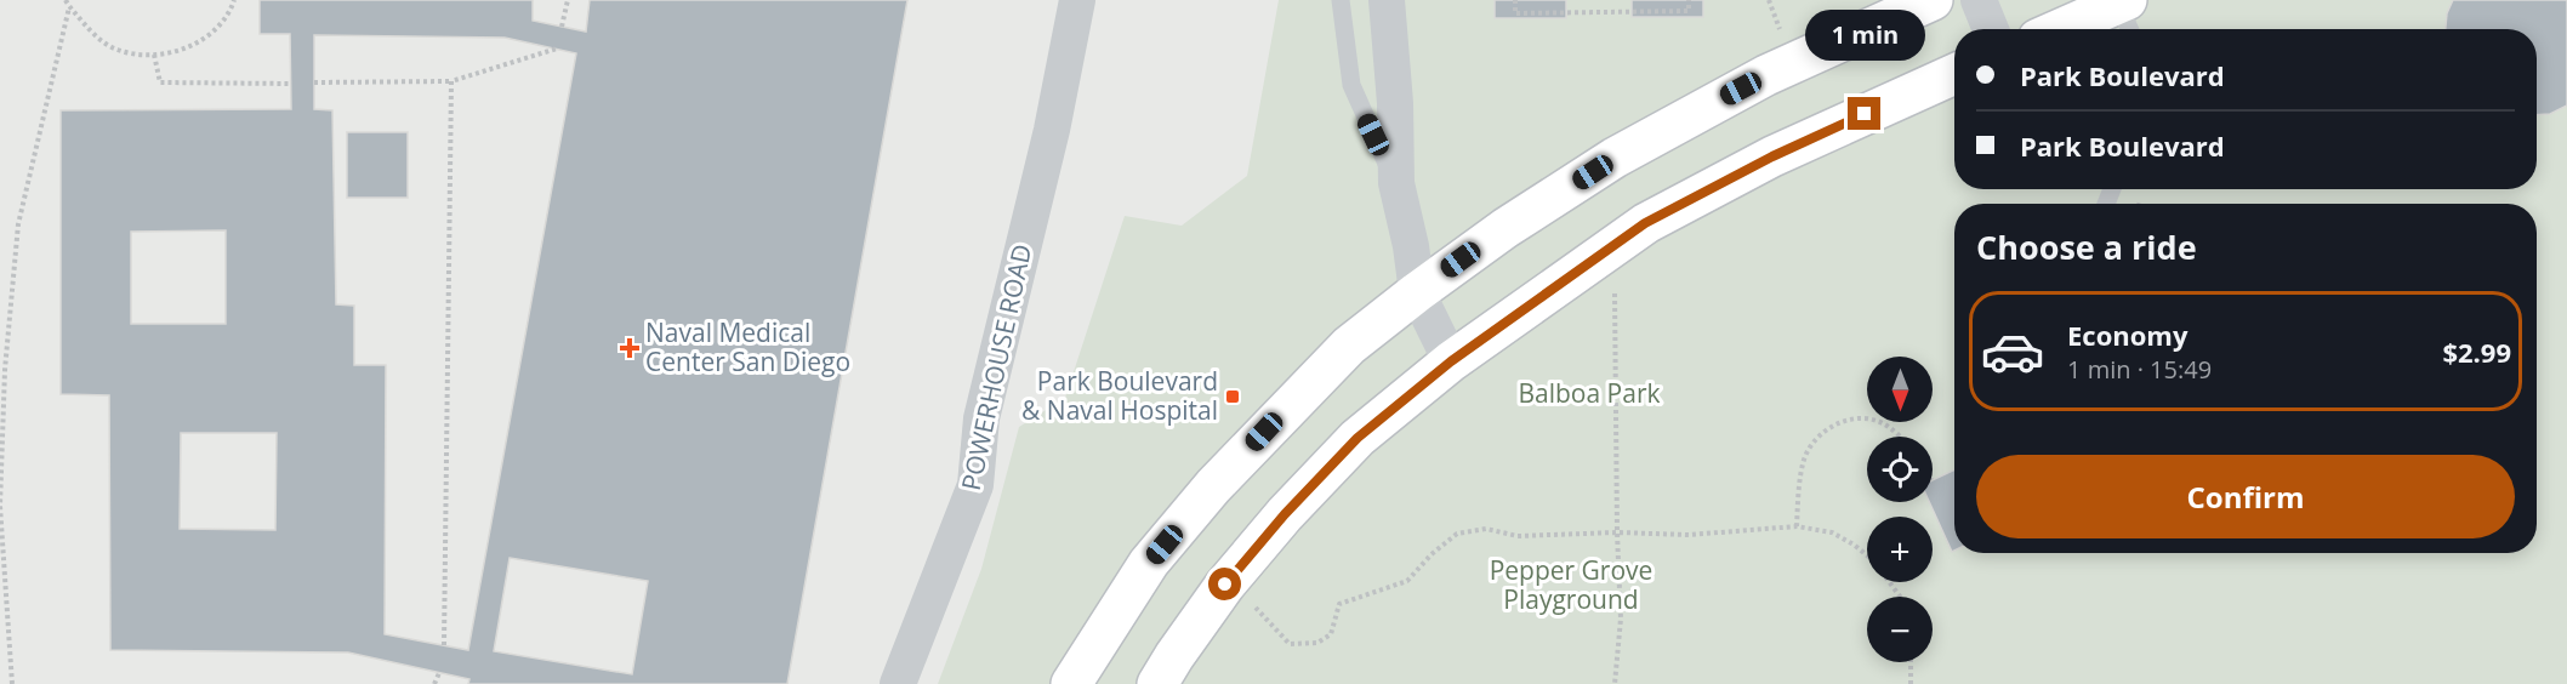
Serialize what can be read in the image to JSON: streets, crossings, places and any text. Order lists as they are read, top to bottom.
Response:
{
  "streets": {
    "street": ["POWERHOUSE ROAD"]
  },
  "parks": ["Balboa Park", "Pepper Grove Playground"],
  "places": {
    "health": ["Naval Medical Center San Diego"],
    "transit": ["Park Boulevard & Naval Hospital"]
  },
  "north": "bottom",
  "page": {
    "bubble": "1 min",
    "banner": ["Park Boulevard", "Park Boulevard"],
    "heading": "Choose a ride",
    "list": [
      {
        "name": "Economy",
        "note": "1 min · 15:49",
        "value": "$2.99"
      }
    ],
    "map_buttons": ["+", "−"],
    "buttons": "Confirm"
  }
}
